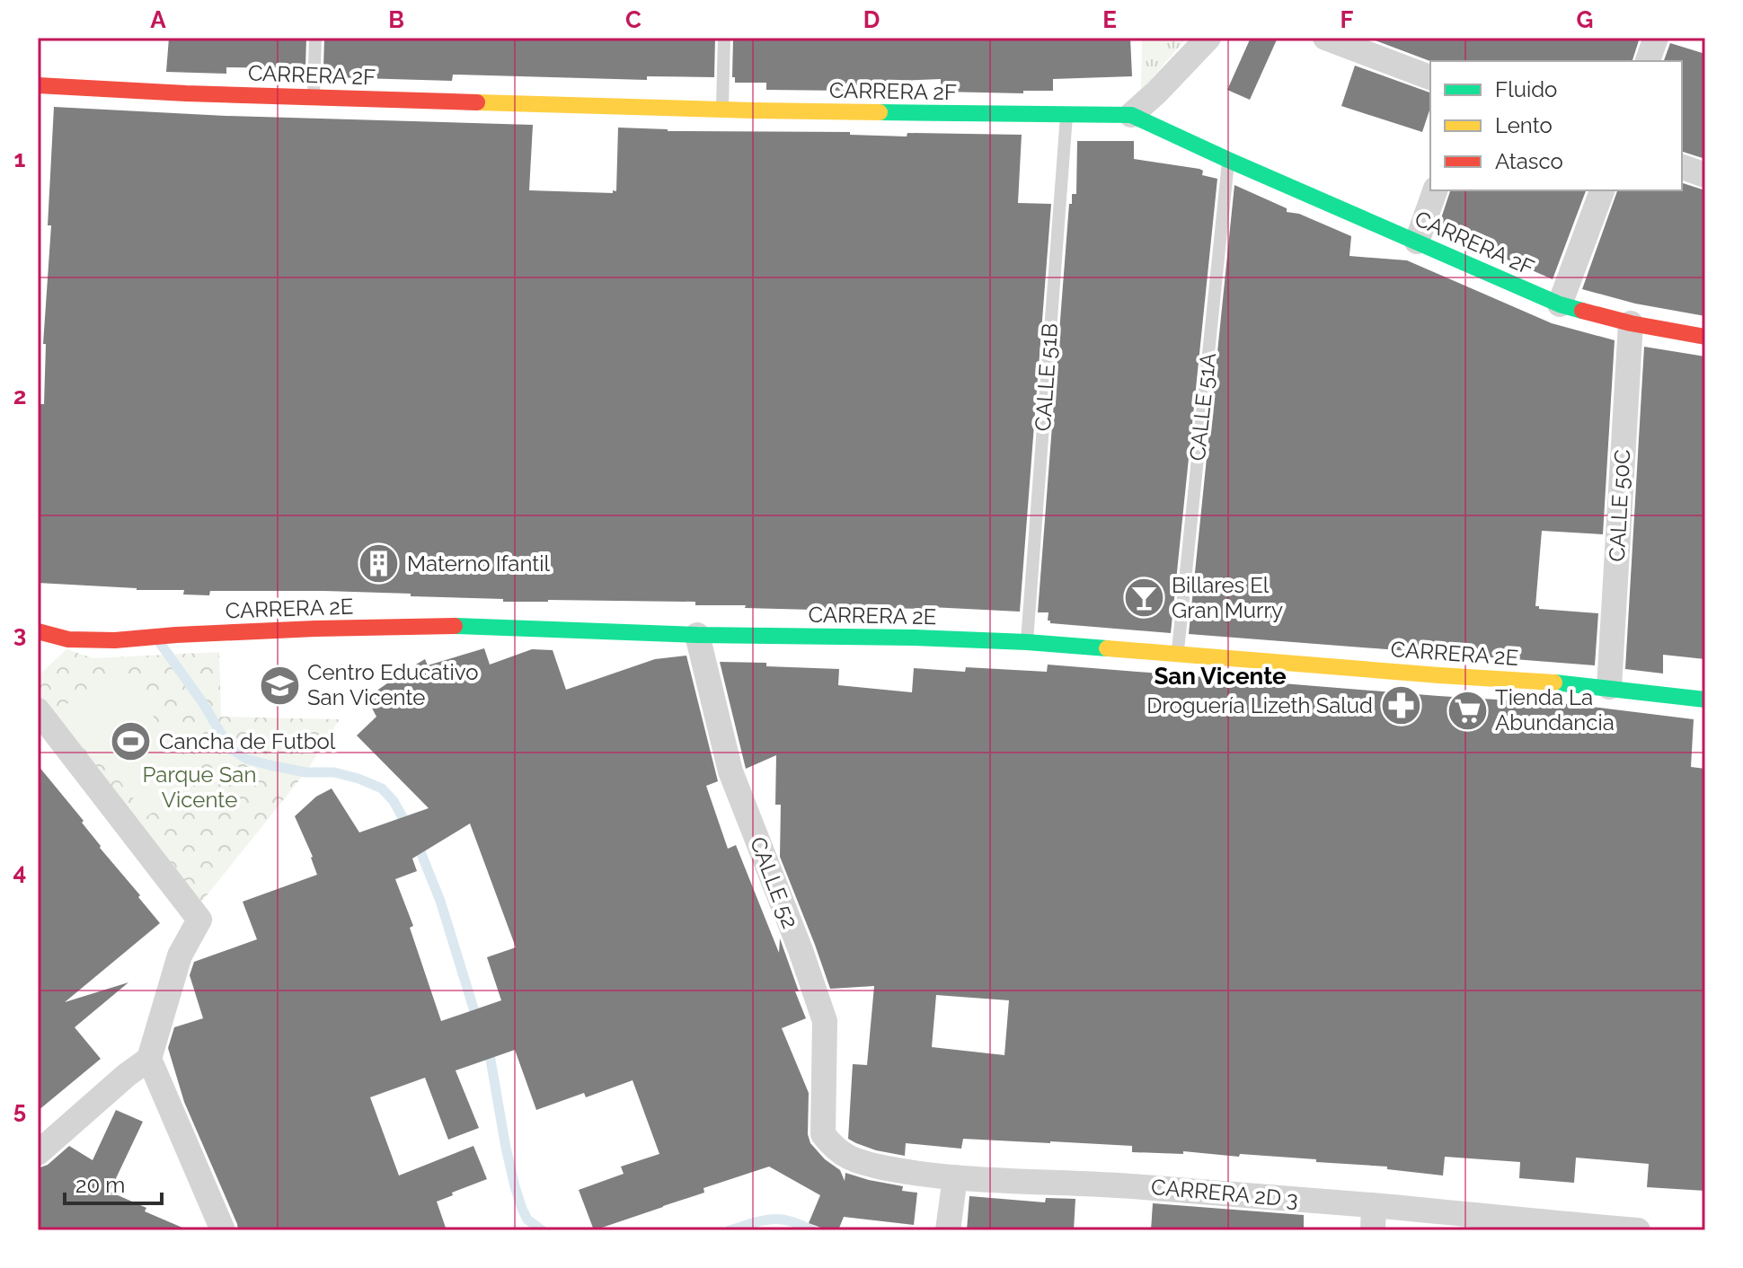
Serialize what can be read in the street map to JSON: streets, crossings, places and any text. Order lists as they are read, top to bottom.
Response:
{
  "streets": {
    "street": [
      "CARRERA 2F",
      "CALLE 50C",
      "CARRERA 2E",
      "CALLE 52",
      "CARRERA 2D 3"
    ],
    "lane": ["CALLE 51B", "CALLE 51A"]
  },
  "crossings": [
    ["CARRERA 2F", "CALLE 51B"],
    ["CARRERA 2F", "CALLE 51A"],
    ["CARRERA 2F", "CALLE 50C"],
    ["CALLE 51B", "CARRERA 2E"],
    ["CALLE 51A", "CARRERA 2E"],
    ["CALLE 50C", "CARRERA 2E"],
    ["CARRERA 2E", "CALLE 52"],
    ["CALLE 52", "CARRERA 2D 3"]
  ],
  "districts": ["San Vicente"],
  "parks": ["Parque San Vicente"],
  "places": {
    "building": ["Materno Ifantil"],
    "bar": ["Billares El Gran Murry"],
    "school or university": ["Centro Educativo San Vicente"],
    "pharmacy": ["Droguería Lizeth Salud"],
    "supermarket": ["Tienda La Abundancia"],
    "sports": ["Cancha de Futbol"]
  },
  "legend": ["Fluido", "Lento", "Atasco"],
  "scale_bar": "20 m",
  "grid": {
    "columns": [
      "A",
      "B",
      "C",
      "D",
      "E",
      "F",
      "G"
    ],
    "rows": [
      "1",
      "2",
      "3",
      "4",
      "5"
    ]
  }
}
